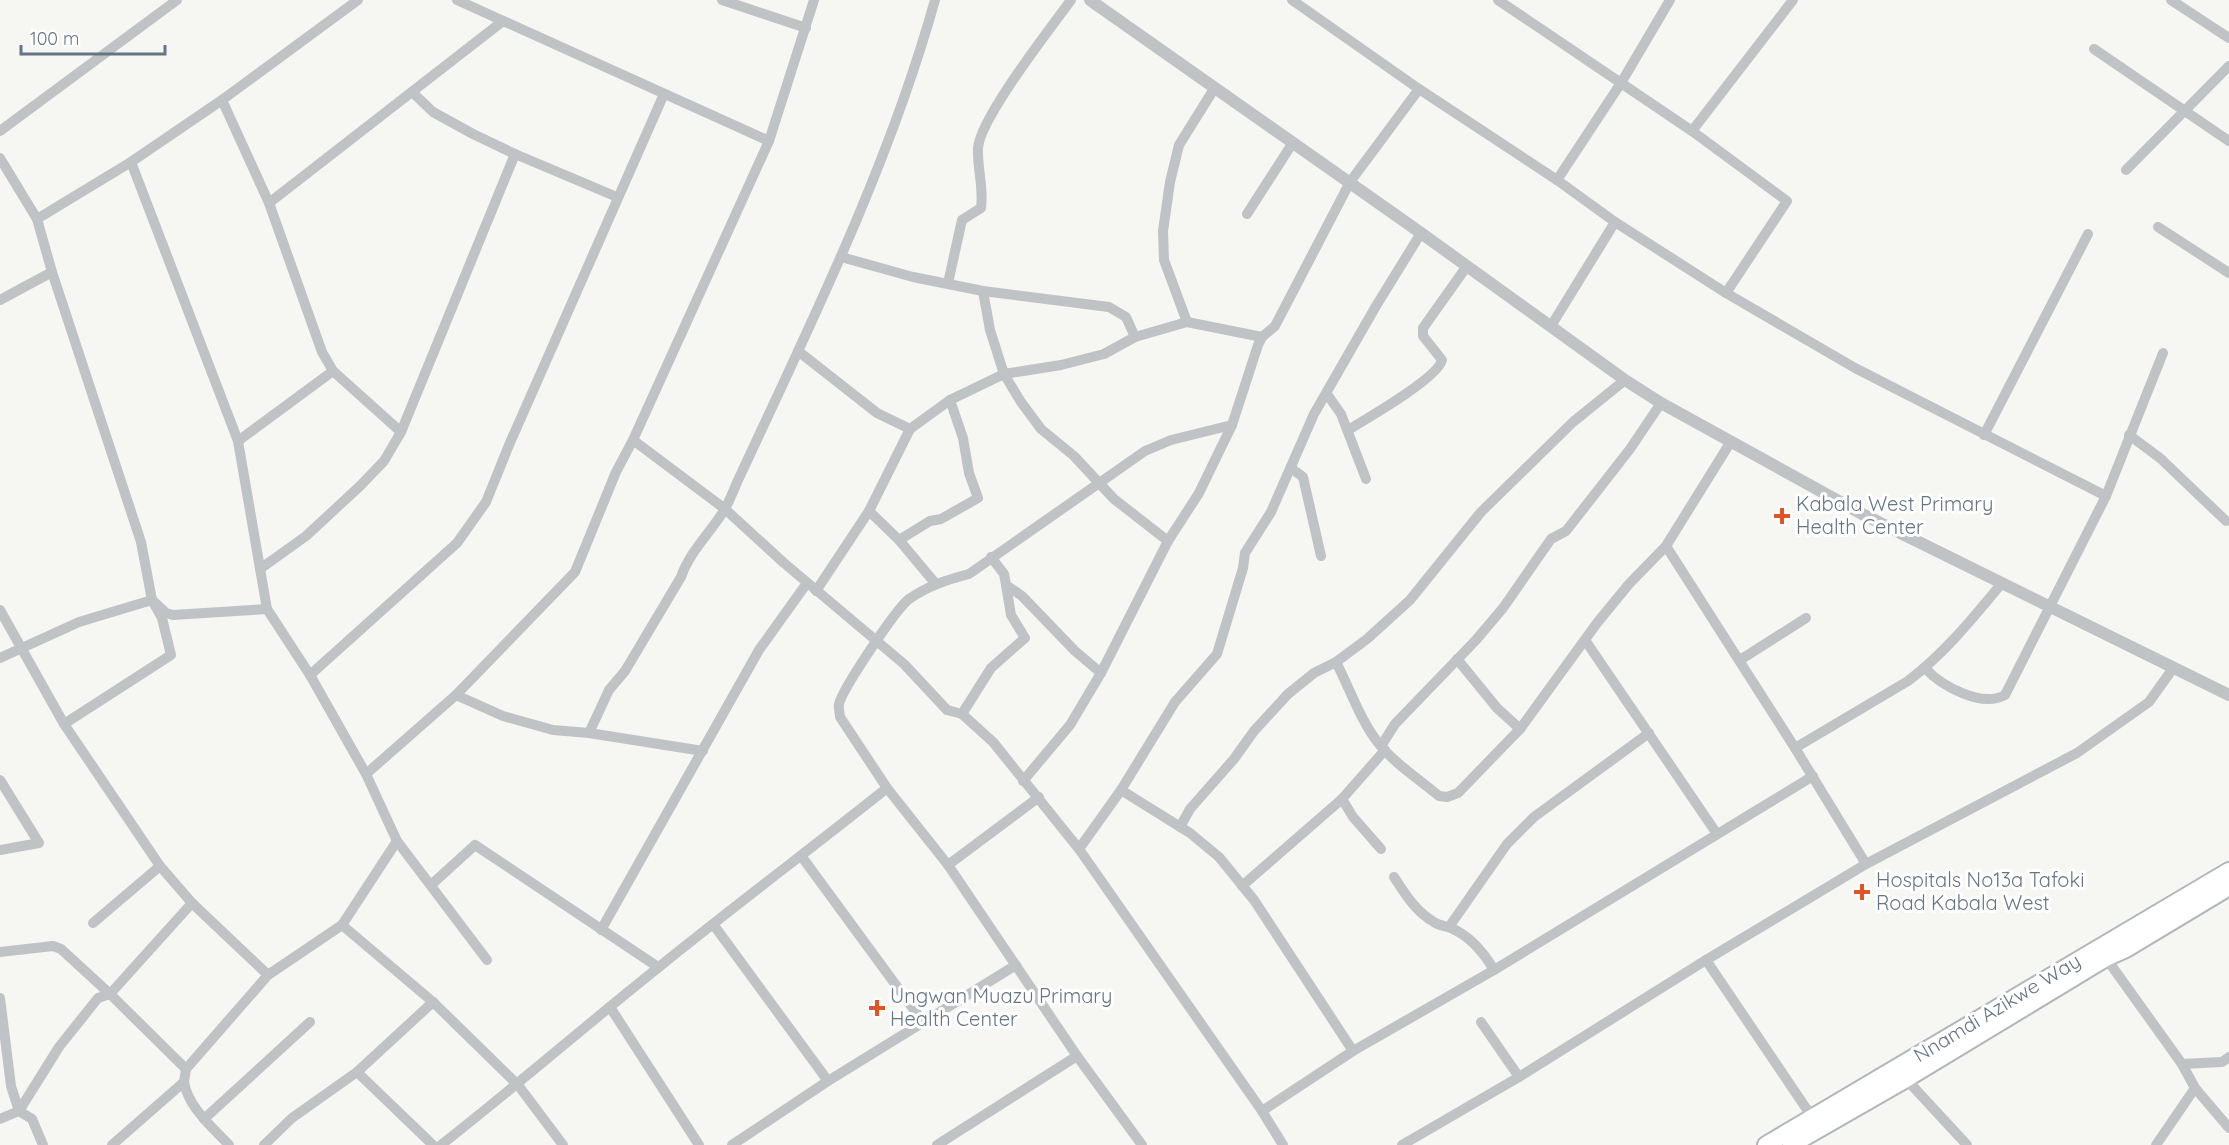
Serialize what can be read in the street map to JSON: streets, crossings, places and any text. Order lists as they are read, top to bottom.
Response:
{
  "streets": {
    "highway": ["Nnamdi Azikwe Way"]
  },
  "places": {
    "health": ["Kabala West Primary Health Center", "Hospitals No13a Tafoki Road Kabala West", "Ungwan Muazu Primary Health Center"]
  },
  "scale_bar": "100 m"
}
